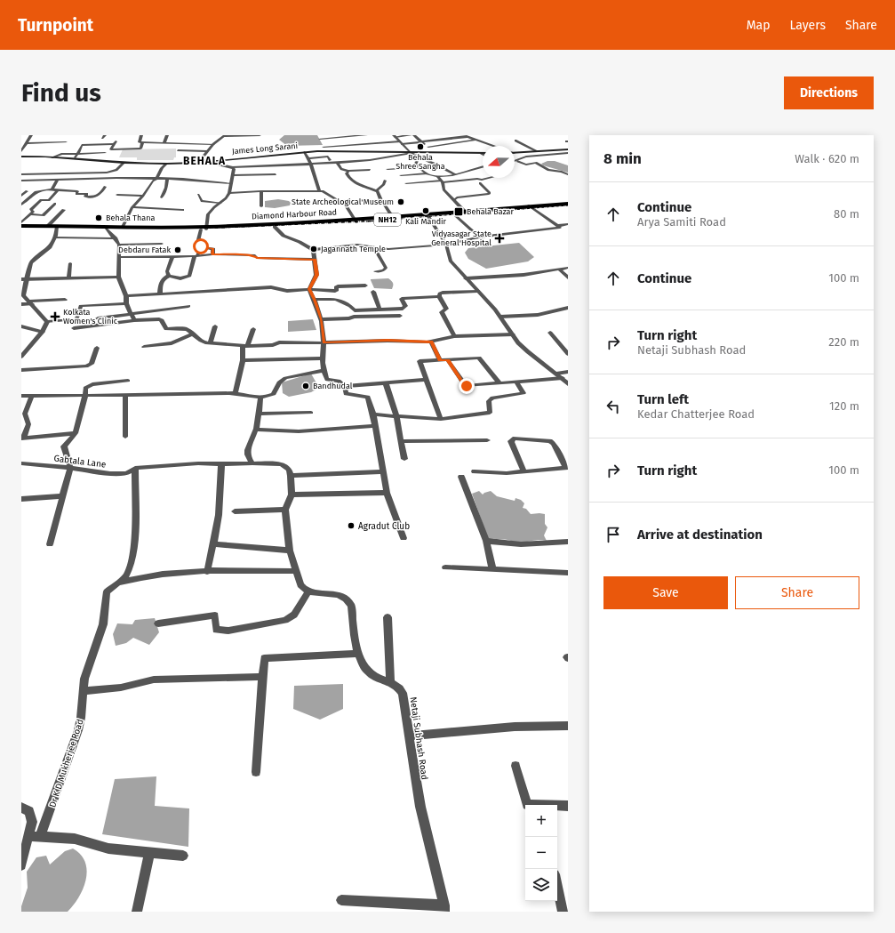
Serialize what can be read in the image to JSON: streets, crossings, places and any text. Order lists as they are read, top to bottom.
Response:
{
  "streets": {
    "highway": ["Diamond Harbour Road", "NH12"],
    "main road": ["James Long Sarani"],
    "street": ["Gabtala Lane", "Netaji Subhash Road", "Dr K D Mukherjee Road"]
  },
  "crossings": [
    ["Gabtala Lane", "Dr K D Mukherjee Road"]
  ],
  "districts": ["BEHALA"],
  "places": {
    "other": [
      "Behala Shree Sangha",
      "State Archeological Museum",
      "Kali Mandir",
      "Behala Thana",
      "Jagannath Temple",
      "Debdaru Fatak",
      "Bandhudal",
      "Agradut Club"
    ],
    "transit": ["Behala Bazar"],
    "health": ["Vidyasagar State General Hospital", "Kolkata Women's Clinic"]
  },
  "north": "left",
  "page": {
    "header": "Turnpoint",
    "nav": ["Map", "Layers", "Share"],
    "buttons": [
      "Directions",
      ["Save", "Share"]
    ],
    "title": "Find us",
    "heading": ["8 min", "Walk · 620 m"],
    "list": [
      ["Continue", "Arya Samiti Road", "80 m"],
      ["Continue", "100 m"],
      ["Turn right", "Netaji Subhash Road", "220 m"],
      ["Turn left", "Kedar Chatterjee Road", "120 m"],
      ["Turn right", "100 m"],
      "Arrive at destination"
    ],
    "map_buttons": ["+", "−"]
  }
}
